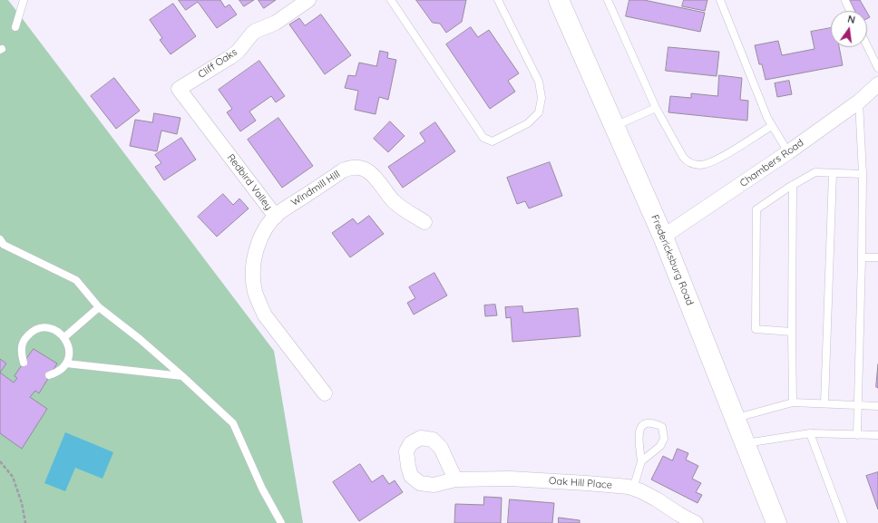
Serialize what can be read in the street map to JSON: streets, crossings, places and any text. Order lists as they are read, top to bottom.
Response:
{
  "streets": {
    "main road": ["Fredericksburg Road"],
    "street": [
      "Cliff Oaks",
      "Chambers Road",
      "Redbird Valley",
      "Windmill Hill",
      "Oak Hill Place"
    ]
  },
  "crossings": [
    ["Cliff Oaks", "Redbird Valley"],
    ["Chambers Road", "Fredericksburg Road"],
    ["Redbird Valley", "Windmill Hill"]
  ],
  "north": "top"
}
